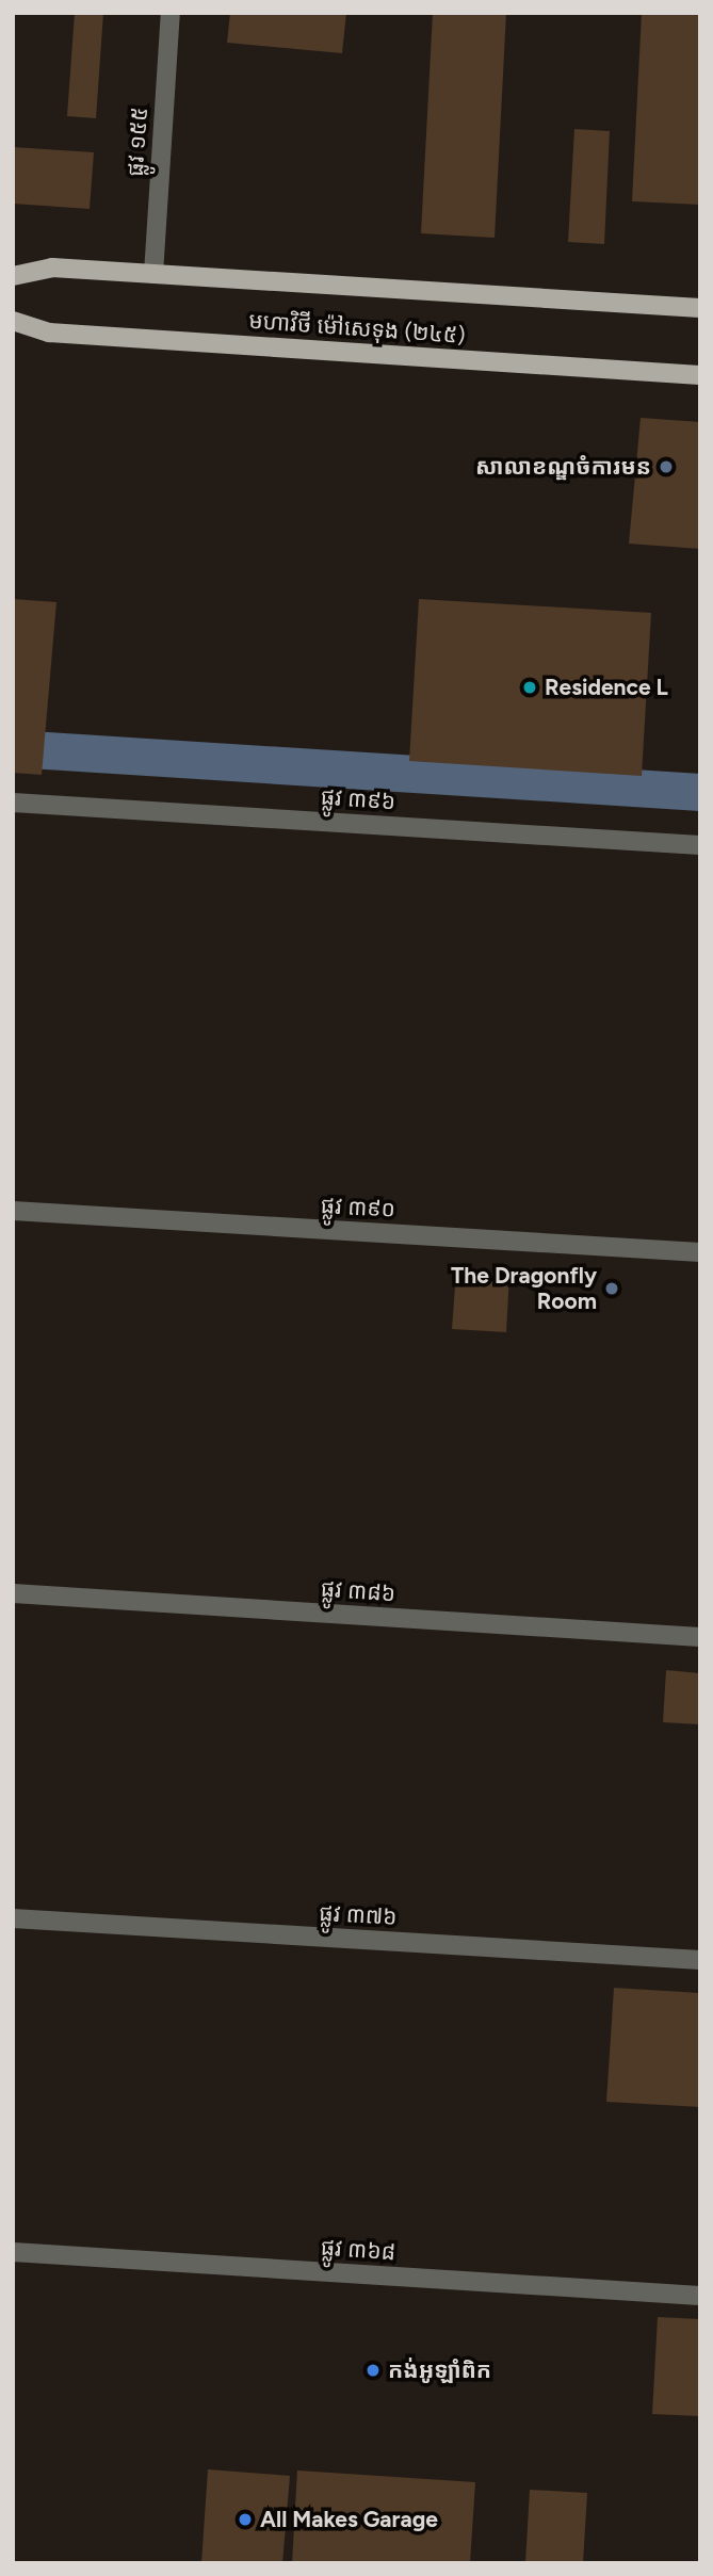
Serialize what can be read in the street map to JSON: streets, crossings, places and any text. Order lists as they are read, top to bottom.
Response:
{
  "streets": {
    "main road": ["មហាវិថី ម៉ៅសេទុង (២៤៥)"],
    "street": [
      "ផ្លូវ ១៥៥",
      "ផ្លូវ ៣៩៦",
      "ផ្លូវ ៣៩០",
      "ផ្លូវ ៣៨៦",
      "ផ្លូវ ៣៧៦",
      "ផ្លូវ ៣៦៨"
    ]
  },
  "crossings": [
    ["ផ្លូវ ១៥៥", "មហាវិថី ម៉ៅសេទុង (២៤៥)"]
  ],
  "places": [
    "សាលាខណ្ឌចំការមន",
    "Residence L",
    "The Dragonfly Room",
    "កង់អូឡាំពិក",
    "All Makes Garage"
  ]
}
